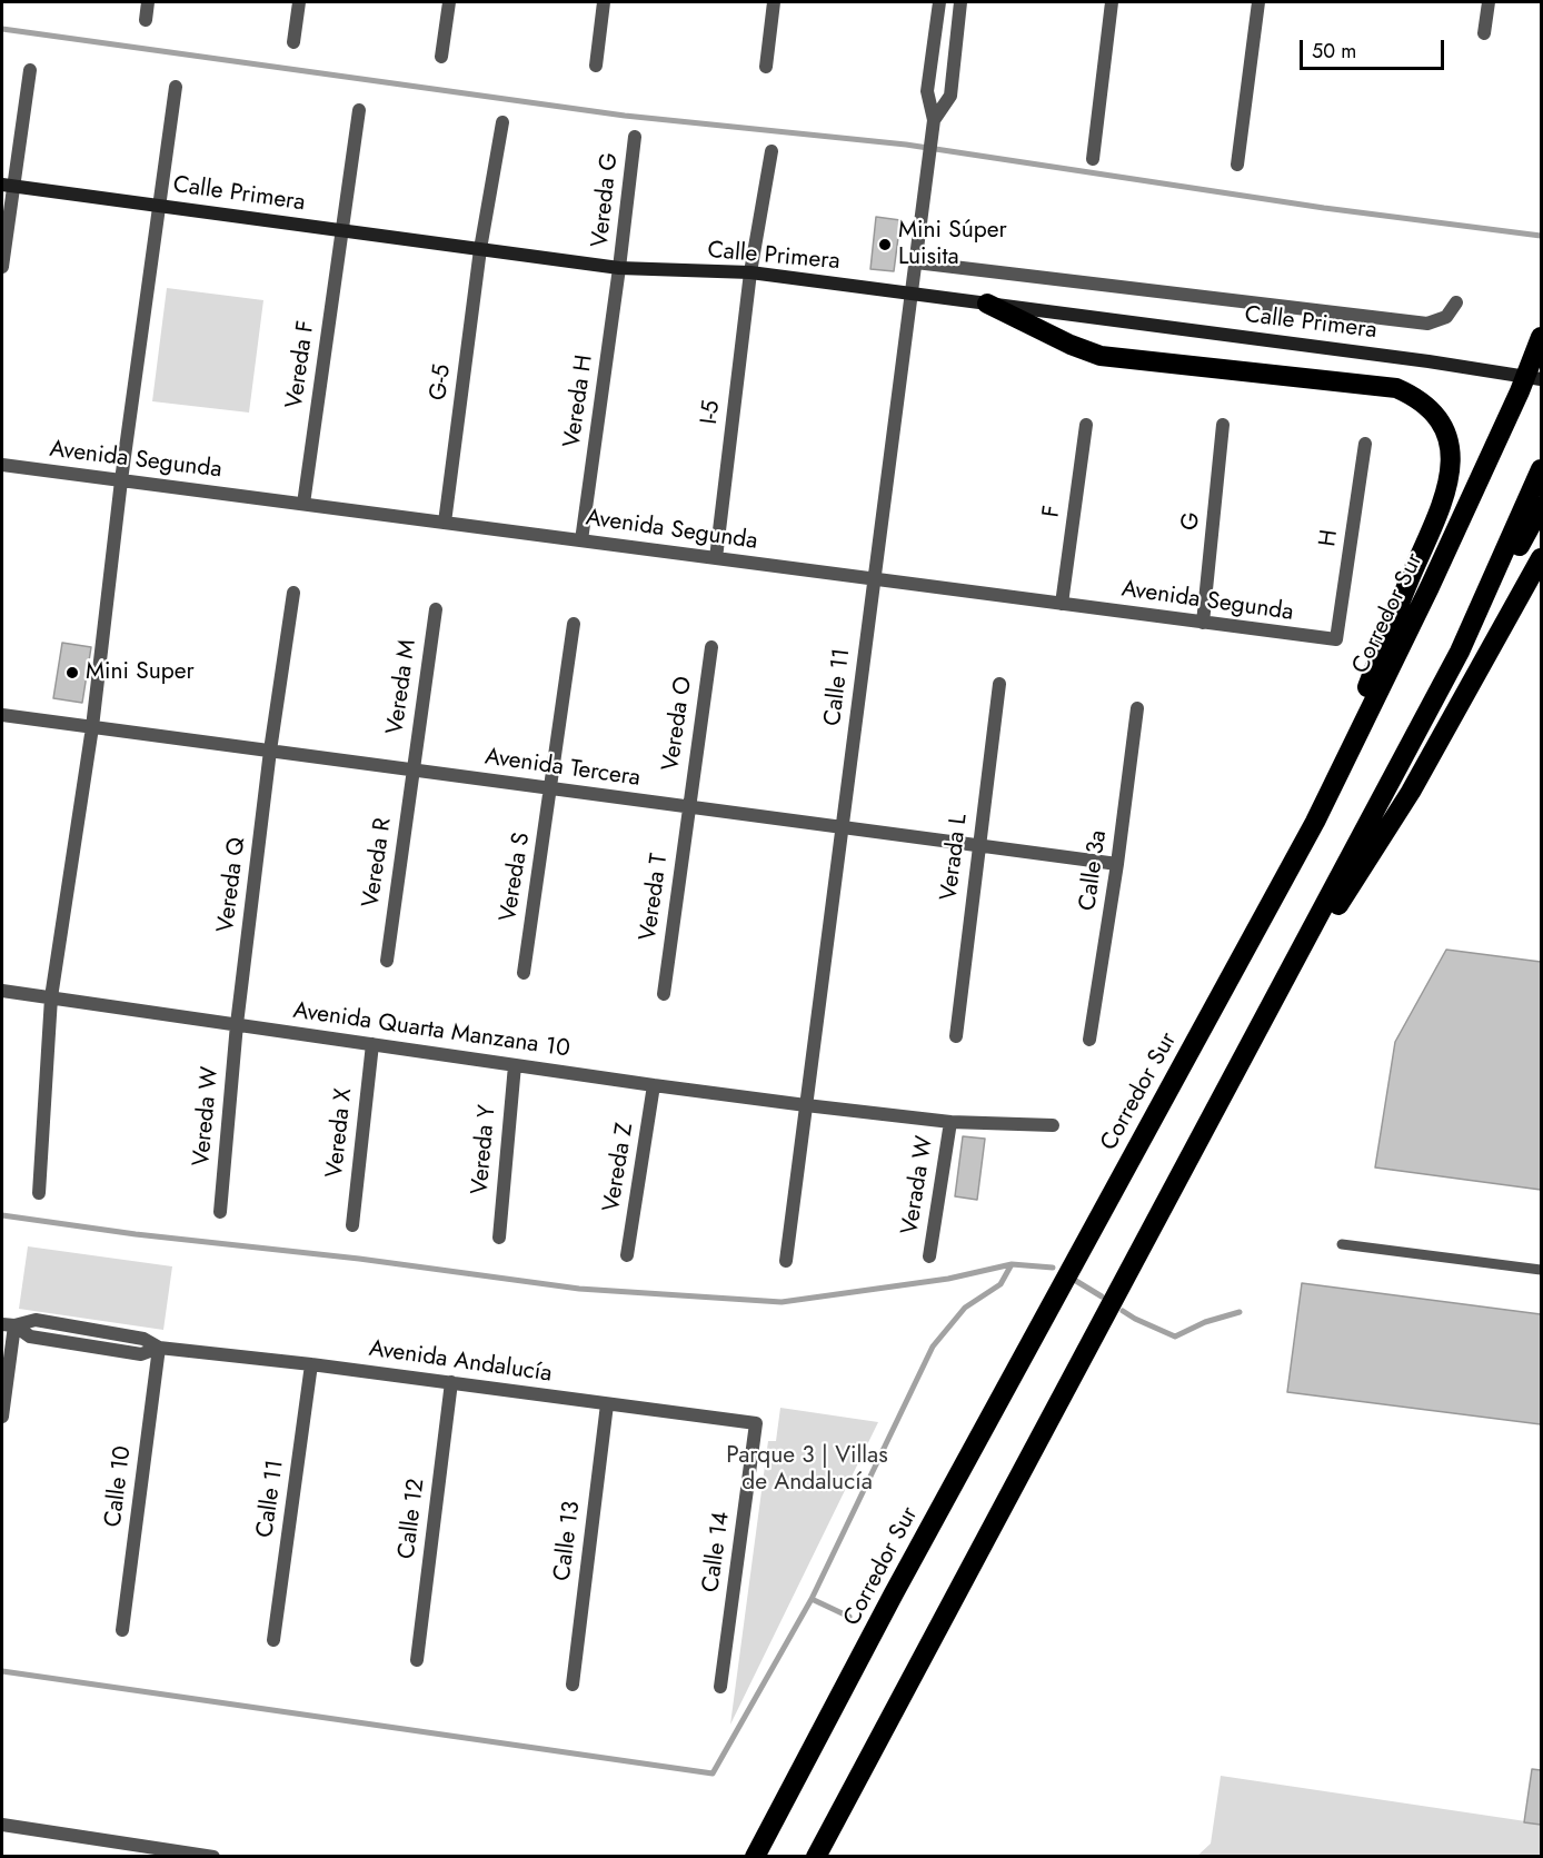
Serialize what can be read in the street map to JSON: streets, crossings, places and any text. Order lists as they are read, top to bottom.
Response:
{
  "streets": {
    "highway": ["Corredor Sur"],
    "street": [
      "Calle Primera",
      "Vereda G",
      "Vereda F",
      "G-5",
      "Vereda H",
      "I-5",
      "Avenida Segunda",
      "F",
      "G",
      "H",
      "Vereda M",
      "Calle 11",
      "Vereda O",
      "Avenida Tercera",
      "Verada L",
      "Vereda R",
      "Calle 3a",
      "Vereda S",
      "Vereda Q",
      "Vereda T",
      "Avenida Quarta Manzana 10",
      "Vereda W",
      "Vereda X",
      "Vereda Y",
      "Vereda Z",
      "Verada W",
      "Avenida Andalucía",
      "Calle 10",
      "Calle 12",
      "Calle 13",
      "Calle 14"
    ]
  },
  "crossings": [
    ["Calle Primera", "Vereda G"],
    ["Calle Primera", "Vereda F"],
    ["Calle Primera", "G-5"],
    ["Calle Primera", "Vereda H"],
    ["Calle Primera", "I-5"],
    ["Calle Primera", "Calle 11"],
    ["Vereda G", "Vereda H"],
    ["Vereda F", "Avenida Segunda"],
    ["G-5", "Avenida Segunda"],
    ["Vereda H", "Avenida Segunda"],
    ["I-5", "Avenida Segunda"],
    ["Avenida Segunda", "F"],
    ["Avenida Segunda", "G"],
    ["Avenida Segunda", "H"],
    ["Avenida Segunda", "Calle 11"],
    ["Vereda M", "Avenida Tercera"],
    ["Vereda M", "Vereda R"],
    ["Calle 11", "Avenida Tercera"],
    ["Calle 11", "Avenida Quarta Manzana 10"],
    ["Calle 11", "Avenida Andalucía"],
    ["Vereda O", "Avenida Tercera"],
    ["Vereda O", "Vereda T"],
    ["Avenida Tercera", "Verada L"],
    ["Avenida Tercera", "Vereda R"],
    ["Avenida Tercera", "Calle 3a"],
    ["Avenida Tercera", "Vereda S"],
    ["Avenida Tercera", "Vereda Q"],
    ["Avenida Tercera", "Vereda T"],
    ["Vereda Q", "Avenida Quarta Manzana 10"],
    ["Vereda Q", "Vereda W"],
    ["Avenida Quarta Manzana 10", "Vereda W"],
    ["Avenida Quarta Manzana 10", "Vereda X"],
    ["Avenida Quarta Manzana 10", "Vereda Y"],
    ["Avenida Quarta Manzana 10", "Vereda Z"],
    ["Avenida Quarta Manzana 10", "Verada W"],
    ["Avenida Andalucía", "Calle 10"],
    ["Avenida Andalucía", "Calle 12"],
    ["Avenida Andalucía", "Calle 13"],
    ["Avenida Andalucía", "Calle 14"]
  ],
  "parks": ["Parque 3 | Villas de Andalucía"],
  "places": ["Mini Súper Luisita", "Mini Super"],
  "scale_bar": "50 m"
}
